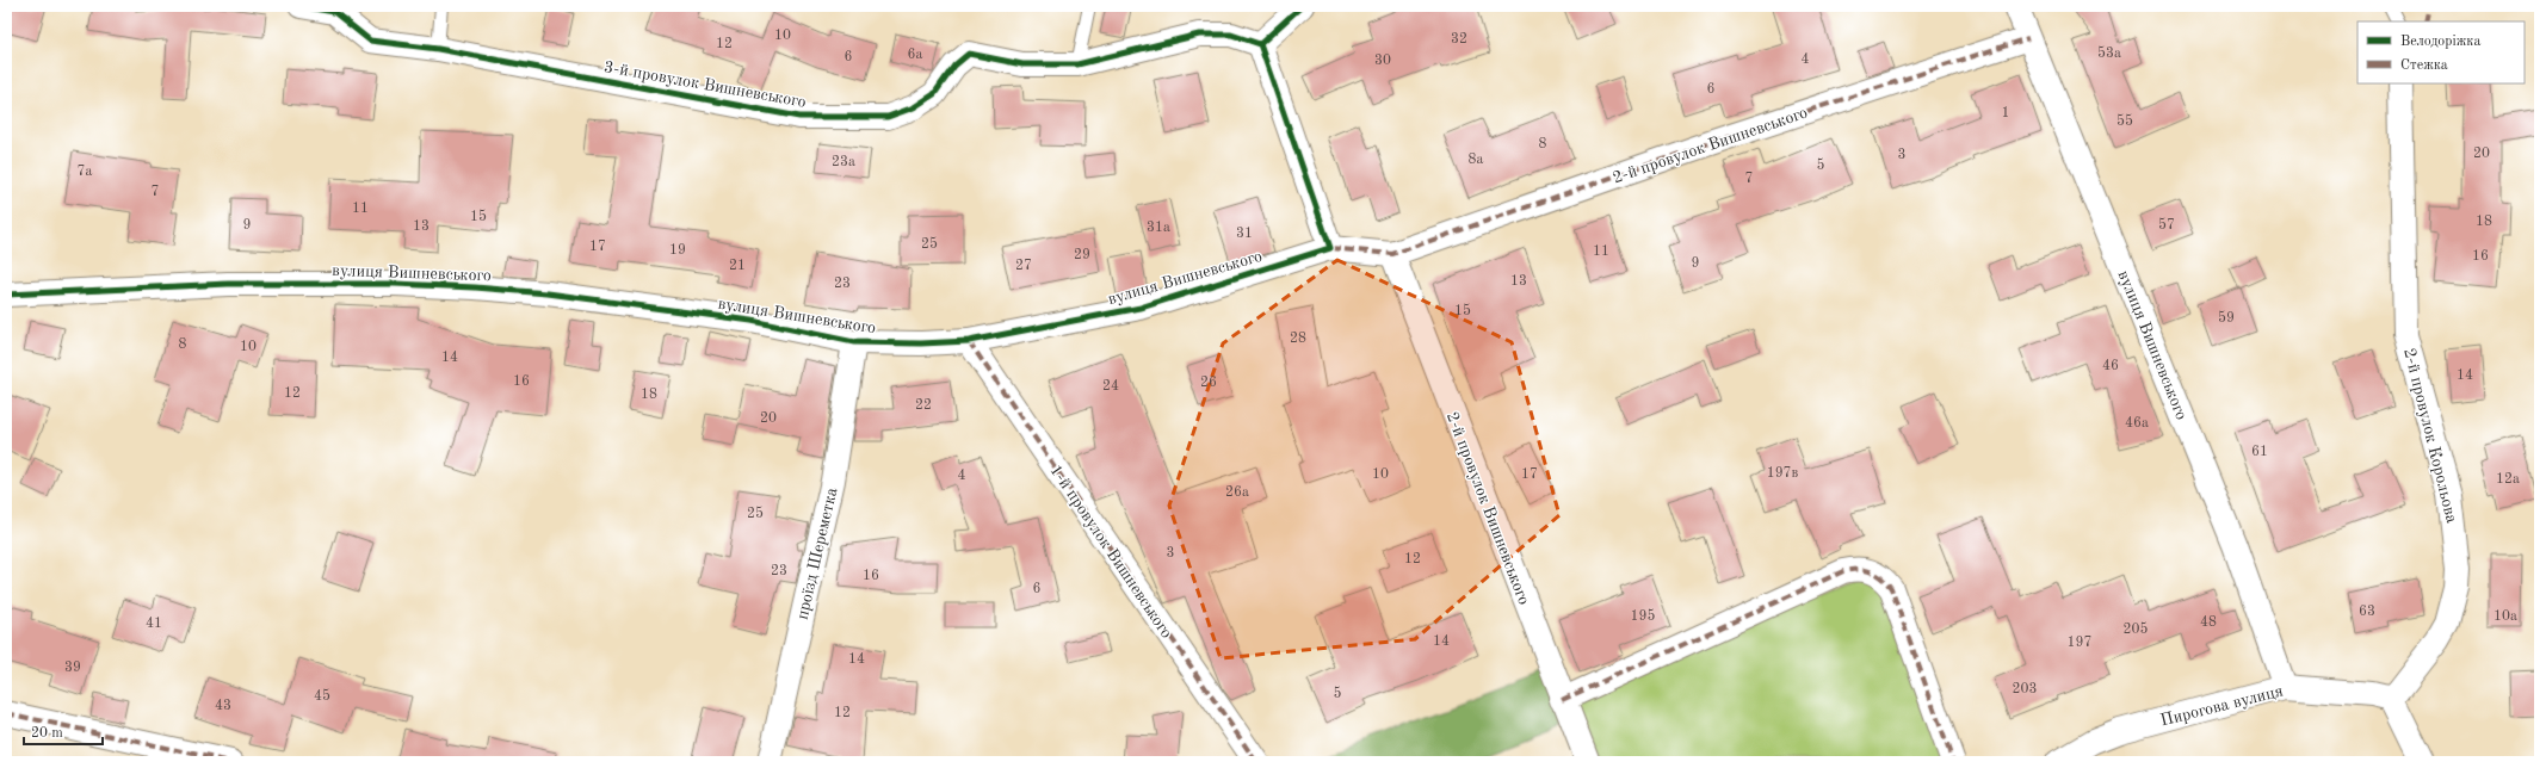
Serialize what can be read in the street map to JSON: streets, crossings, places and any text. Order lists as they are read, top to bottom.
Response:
{
  "streets": {
    "street": [
      "3-й провулок Вишневського",
      "2-й провулок Вишневського",
      "вулиця Вишневського",
      "2-й провулок Корольова",
      "1-й провулок Вишневського",
      "проїзд Шереметка",
      "Пирогова вулиця"
    ]
  },
  "crossings": [
    ["2-й провулок Вишневського", "вулиця Вишневського"],
    ["вулиця Вишневського", "1-й провулок Вишневського"],
    ["вулиця Вишневського", "проїзд Шереметка"],
    ["вулиця Вишневського", "Пирогова вулиця"],
    ["2-й провулок Корольова", "Пирогова вулиця"]
  ],
  "house_numbers": [
    "10",
    "32",
    "12",
    "53а",
    "6а",
    "6",
    "4",
    "30",
    "6",
    "1",
    "55",
    "8",
    "20",
    "3",
    "8а",
    "23а",
    "5",
    "7а",
    "7",
    "7",
    "11",
    "15",
    "18",
    "9",
    "57",
    "13",
    "31а",
    "31",
    "25",
    "17",
    "19",
    "11",
    "29",
    "16",
    "9",
    "21",
    "27",
    "13",
    "23",
    "15",
    "59",
    "28",
    "8",
    "10",
    "14",
    "46",
    "14",
    "16",
    "26",
    "24",
    "12",
    "18",
    "22",
    "20",
    "46а",
    "61",
    "197в",
    "10",
    "17",
    "4",
    "12а",
    "26а",
    "25",
    "3",
    "12",
    "23",
    "16",
    "6",
    "63",
    "195",
    "10а",
    "48",
    "41",
    "205",
    "14",
    "197",
    "14",
    "39",
    "203",
    "5",
    "45",
    "43",
    "12"
  ],
  "legend": ["Велодоріжка", "Стежка"],
  "scale_bar": "20 m"
}
